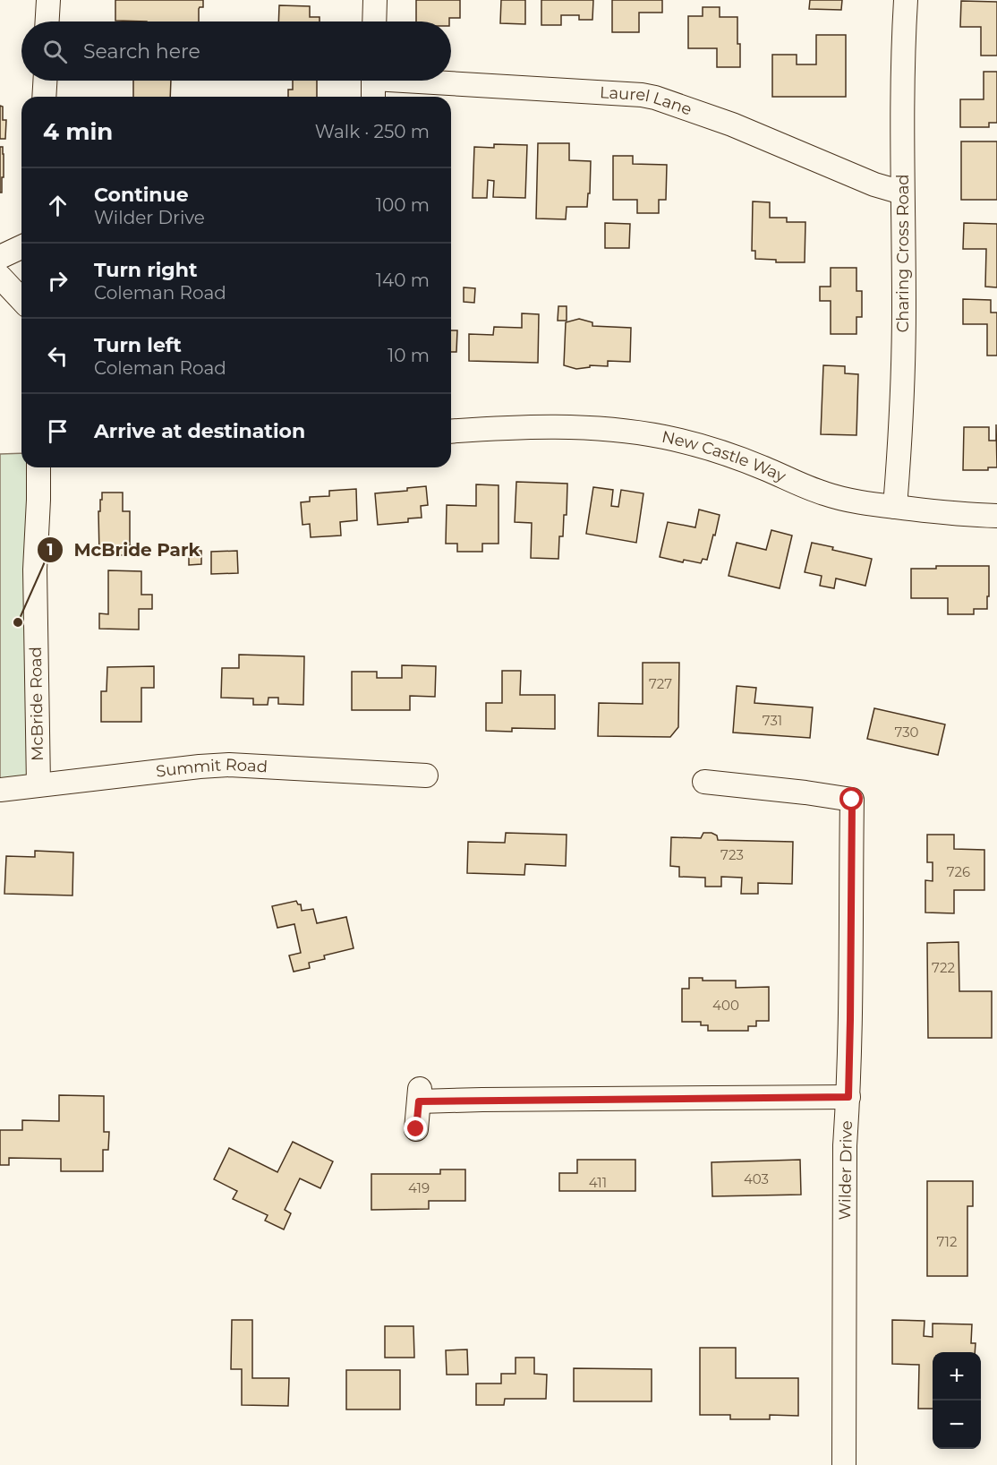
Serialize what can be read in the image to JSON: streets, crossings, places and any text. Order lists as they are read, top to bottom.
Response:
{
  "streets": {
    "street": [
      "Laurel Lane",
      "Charing Cross Road",
      "New Castle Way",
      "McBride Road",
      "Summit Road",
      "Wilder Drive"
    ]
  },
  "crossings": [
    ["Laurel Lane", "Charing Cross Road"],
    ["Charing Cross Road", "New Castle Way"],
    ["McBride Road", "Summit Road"]
  ],
  "places": ["McBride Park"],
  "house_numbers": [
    "727",
    "731",
    "730",
    "723",
    "726",
    "722",
    "400",
    "403",
    "411",
    "419",
    "712"
  ],
  "page": {
    "search": "Search here",
    "heading": ["4 min", "Walk · 250 m"],
    "list": [
      ["Continue", "Wilder Drive", "100 m"],
      ["Turn right", "Coleman Road", "140 m"],
      ["Turn left", "Coleman Road", "10 m"],
      "Arrive at destination"
    ],
    "map_buttons": ["+", "−"]
  }
}
